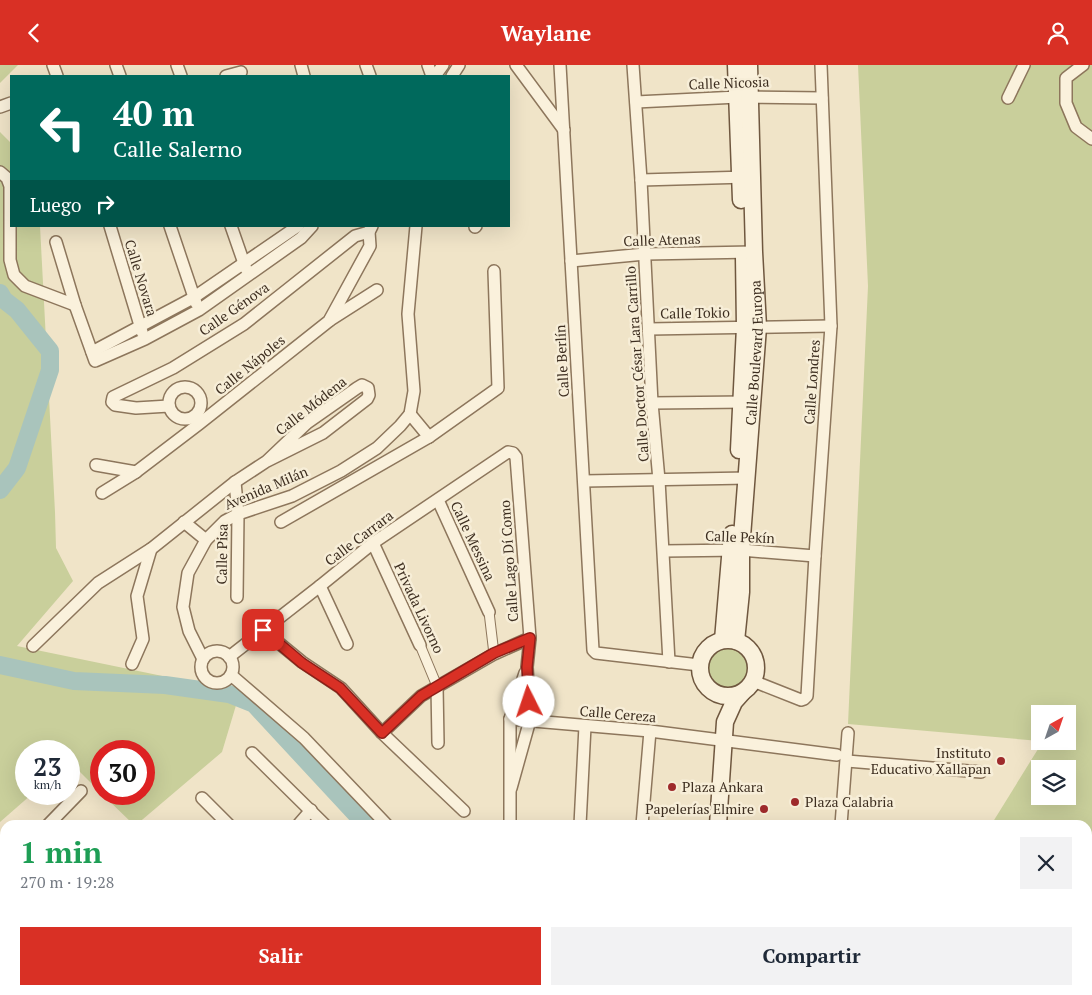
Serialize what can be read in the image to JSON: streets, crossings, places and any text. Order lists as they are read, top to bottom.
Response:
{
  "streets": {
    "main road": ["Calle Boulevard Europa"],
    "street": [
      "Calle Nicosia",
      "Calle Atenas",
      "Calle Novara",
      "Calle Génova",
      "Calle Tokio",
      "Calle Berlín",
      "Calle Doctor César Lara Carrillo",
      "Calle Nápoles",
      "Calle Londres",
      "Calle Módena",
      "Avenida Milán",
      "Calle Pekín",
      "Calle Carrara",
      "Calle Messina",
      "Calle Pisa",
      "Calle Lago Dí Como",
      "Privada Livorno",
      "Calle Cereza"
    ]
  },
  "crossings": [
    ["Calle Nicosia", "Calle Boulevard Europa"],
    ["Calle Nicosia", "Calle Doctor César Lara Carrillo"],
    ["Calle Nicosia", "Calle Londres"],
    ["Calle Atenas", "Calle Boulevard Europa"],
    ["Calle Atenas", "Calle Berlín"],
    ["Calle Atenas", "Calle Doctor César Lara Carrillo"],
    ["Calle Génova", "Calle Nápoles"],
    ["Calle Tokio", "Calle Boulevard Europa"],
    ["Calle Tokio", "Calle Doctor César Lara Carrillo"],
    ["Calle Tokio", "Calle Londres"],
    ["Calle Boulevard Europa", "Calle Londres"],
    ["Calle Boulevard Europa", "Calle Pekín"],
    ["Calle Berlín", "Calle Doctor César Lara Carrillo"],
    ["Calle Doctor César Lara Carrillo", "Calle Pekín"],
    ["Calle Londres", "Calle Pekín"],
    ["Calle Módena", "Calle Pisa"],
    ["Avenida Milán", "Calle Carrara"],
    ["Avenida Milán", "Calle Pisa"],
    ["Calle Carrara", "Calle Messina"],
    ["Calle Carrara", "Calle Lago Dí Como"],
    ["Calle Carrara", "Privada Livorno"],
    ["Calle Lago Dí Como", "Calle Cereza"]
  ],
  "places": [
    "Instituto Educativo Xallapan",
    "Plaza Ankara",
    "Plaza Calabria",
    "Papelerías Elmire"
  ],
  "north": "top right",
  "page": {
    "header": "Waylane",
    "turn": ["40 m", "Calle Salerno"],
    "then": "Luego",
    "speed": "23 km/h",
    "limit": "30",
    "heading": ["1 min", "270 m · 19:28"],
    "buttons": ["Salir", "Compartir"]
  }
}
